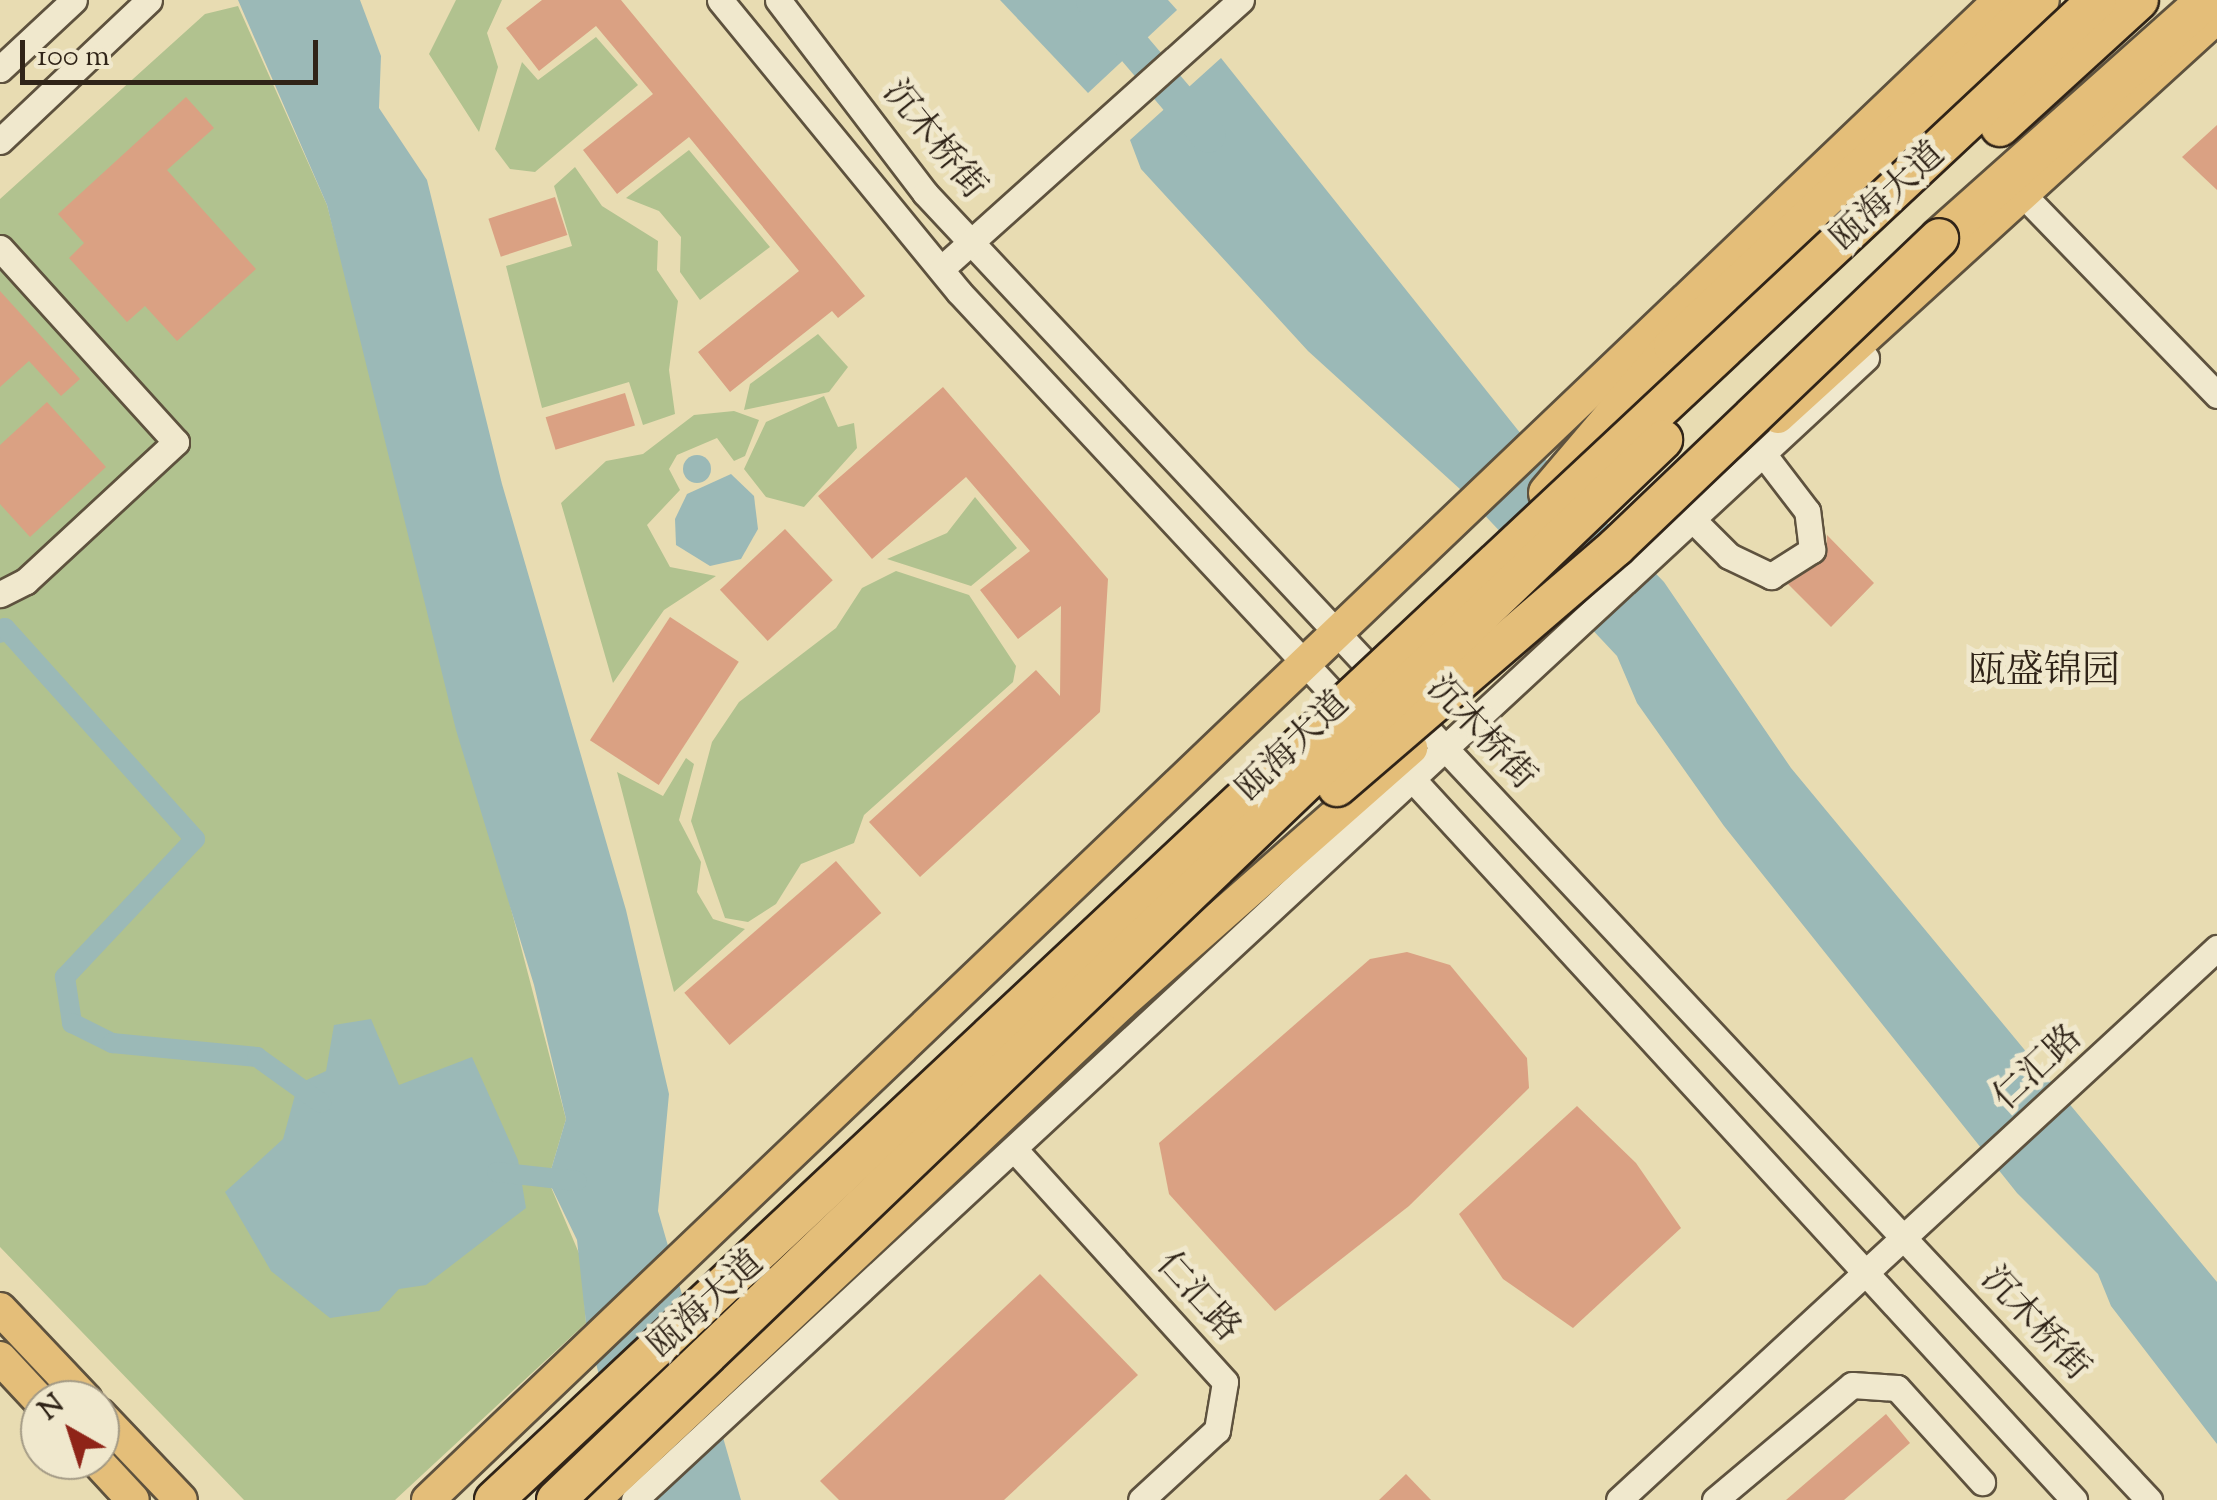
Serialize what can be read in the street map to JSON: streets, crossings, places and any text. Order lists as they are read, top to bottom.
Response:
{
  "streets": {
    "highway": ["瓯海大道"],
    "street": ["沉木桥街", "仁汇路"]
  },
  "crossings": [
    ["沉木桥街", "瓯海大道"],
    ["沉木桥街", "仁汇路"]
  ],
  "districts": ["瓯盛锦园"],
  "scale_bar": "100 m",
  "north": "top left"
}
